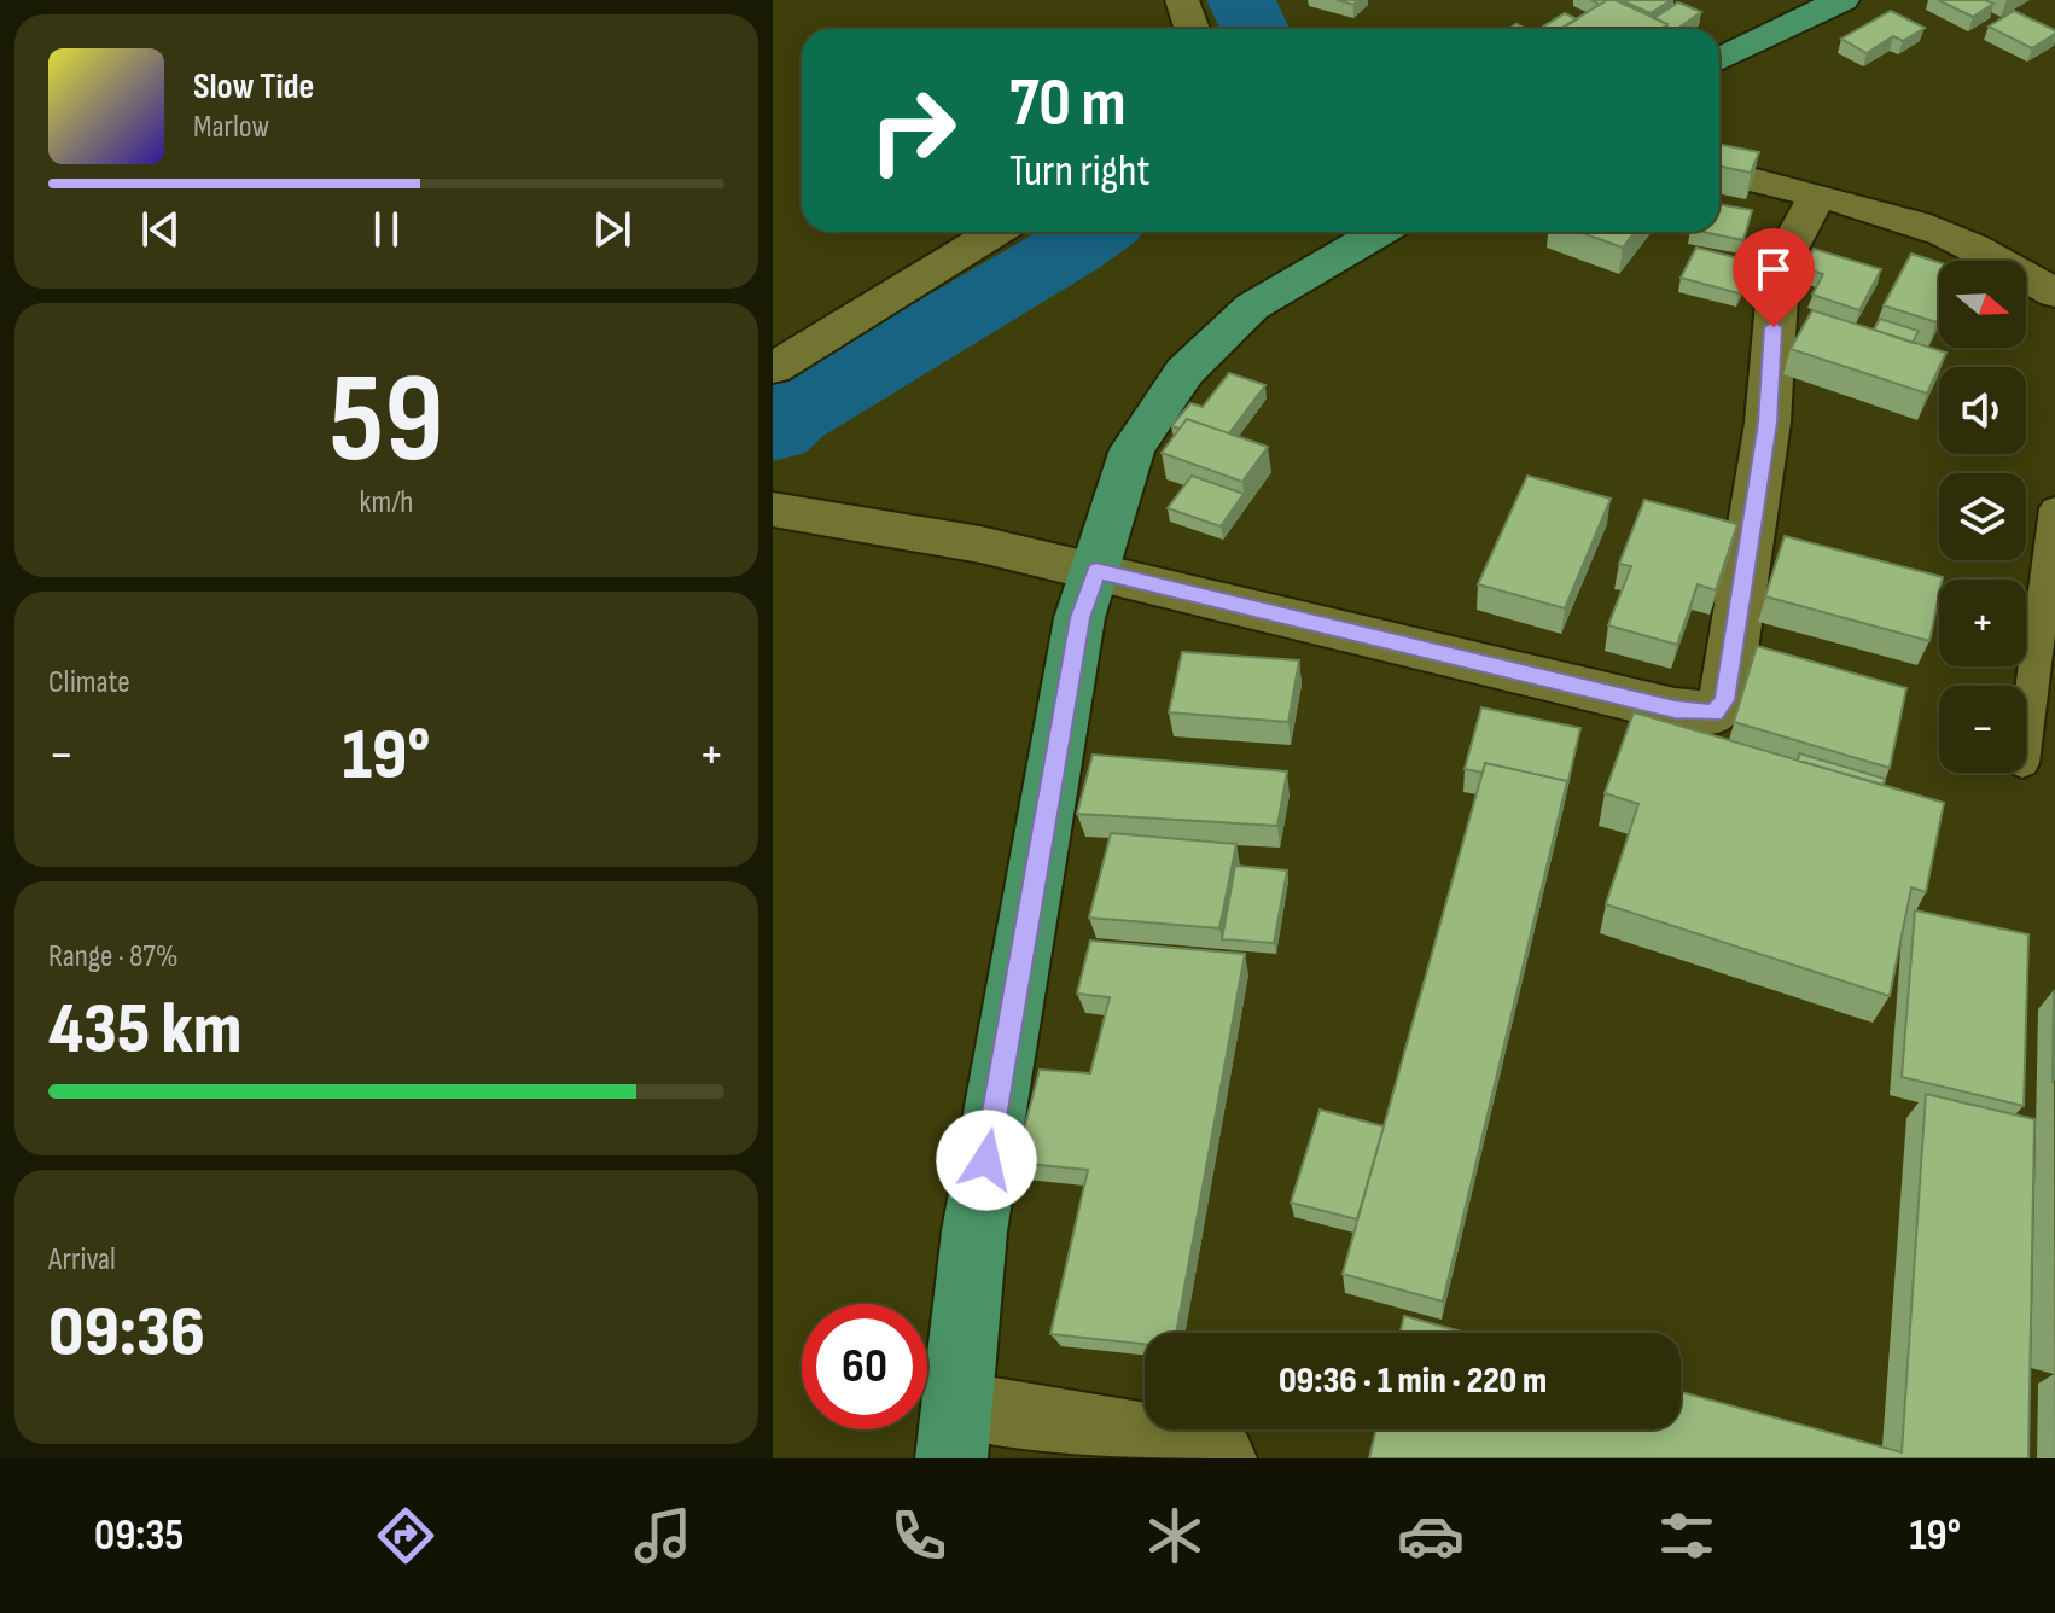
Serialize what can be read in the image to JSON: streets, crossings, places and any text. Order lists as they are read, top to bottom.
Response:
{
  "north": "right",
  "page": {
    "turn": ["70 m", "Turn right"],
    "song": ["Slow Tide", "Marlow"],
    "map_buttons": ["+", "−"],
    "tile": [
      ["59", "km/h"],
      "Climate",
      ["Range · 87%", "435 km"],
      ["Arrival", "09:36"]
    ],
    "heat": ["−", "19°", "+"],
    "limit": "60",
    "trip": "09:36 · 1 min · 220 m",
    "tabs": ["09:35", "19°"]
  }
}
